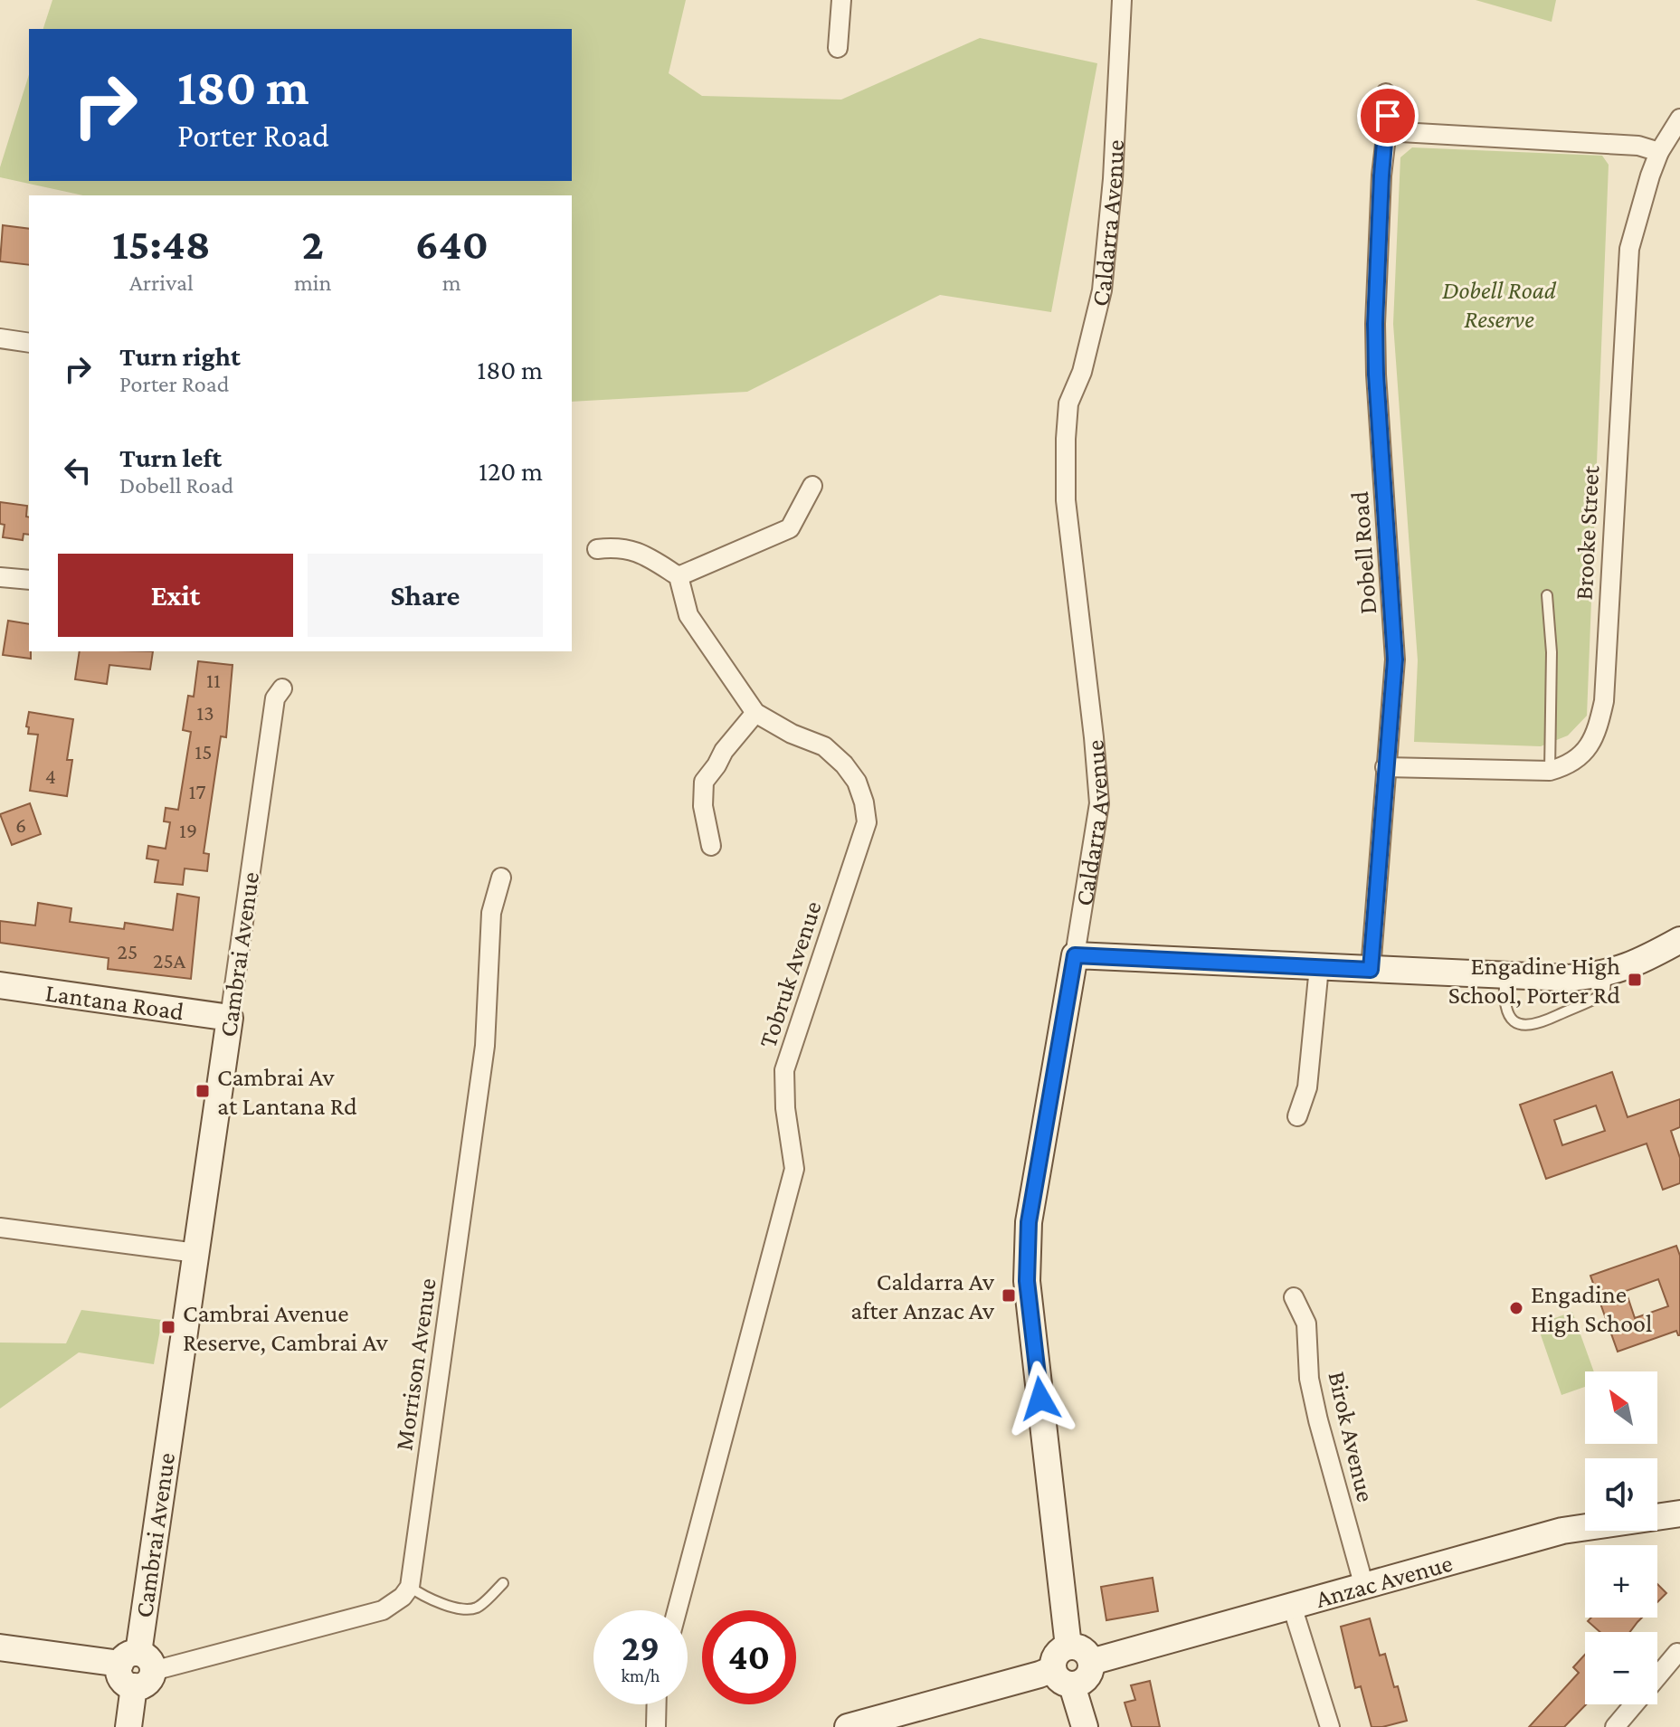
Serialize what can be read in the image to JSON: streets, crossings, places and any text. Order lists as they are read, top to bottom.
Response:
{
  "streets": {
    "street": [
      "Caldarra Avenue",
      "Brooke Street",
      "Dobell Road",
      "Cambrai Avenue",
      "Tobruk Avenue",
      "Lantana Road",
      "Morrison Avenue",
      "Birok Avenue",
      "Anzac Avenue"
    ]
  },
  "crossings": [
    ["Caldarra Avenue", "Anzac Avenue"],
    ["Brooke Street", "Dobell Road"],
    ["Cambrai Avenue", "Lantana Road"],
    ["Birok Avenue", "Anzac Avenue"]
  ],
  "parks": ["Dobell Road Reserve"],
  "places": {
    "transit": [
      "Engadine High School, Porter Rd",
      "Cambrai Av at Lantana Rd",
      "Caldarra Av after Anzac Av",
      "Cambrai Avenue Reserve, Cambrai Av"
    ],
    "other": ["Engadine High School"]
  },
  "house_numbers": [
    "11",
    "13",
    "15",
    "4",
    "17",
    "6",
    "19",
    "25",
    "25A"
  ],
  "north": "top left",
  "page": {
    "turn": ["180 m", "Porter Road"],
    "eta": [
      "15:48",
      "Arrival",
      "2",
      "min",
      "640",
      "m"
    ],
    "list": [
      {
        "name": "Turn right",
        "note": "Porter Road",
        "value": "180 m"
      },
      {
        "name": "Turn left",
        "note": "Dobell Road",
        "value": "120 m"
      }
    ],
    "buttons": ["Exit", "Share"],
    "map_buttons": ["+", "−"],
    "speed": "29 km/h",
    "limit": "40"
  }
}
